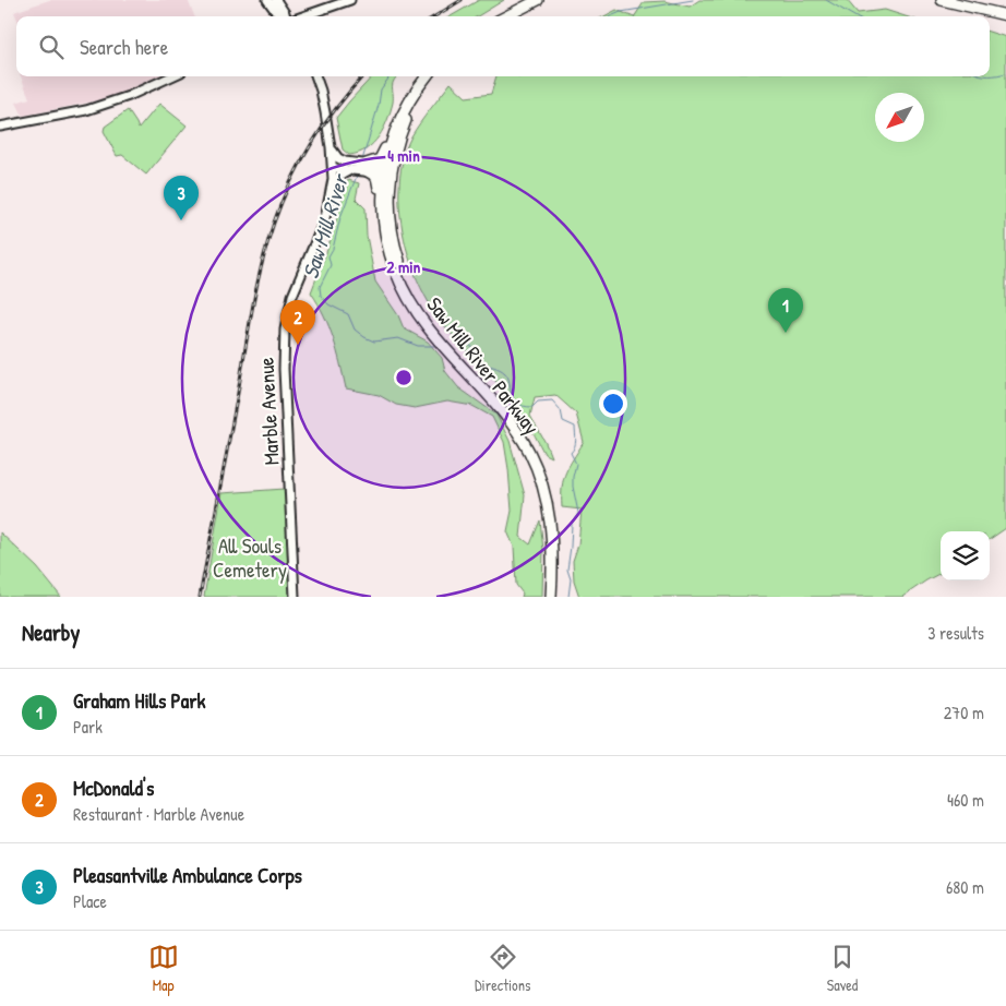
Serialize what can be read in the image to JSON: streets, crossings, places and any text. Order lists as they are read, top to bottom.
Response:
{
  "streets": {
    "highway": ["Saw Mill River Parkway"],
    "street": ["Marble Avenue"]
  },
  "water": ["Saw Mill River"],
  "parks": ["All Souls Cemetery"],
  "north": "bottom left",
  "page": {
    "search": "Search here",
    "pins": ["3", "1", "2"],
    "heading": ["Nearby", "3 results"],
    "list": [
      {
        "mark": "1",
        "name": "Graham Hills Park",
        "note": "Park",
        "value": "270 m"
      },
      {
        "mark": "2",
        "name": "McDonald's",
        "note": "Restaurant · Marble Avenue",
        "value": "460 m"
      },
      {
        "mark": "3",
        "name": "Pleasantville Ambulance Corps",
        "note": "Place",
        "value": "680 m"
      }
    ],
    "nav": ["Map", "Directions", "Saved"]
  },
  "rings": ["4 min", "2 min"]
}
